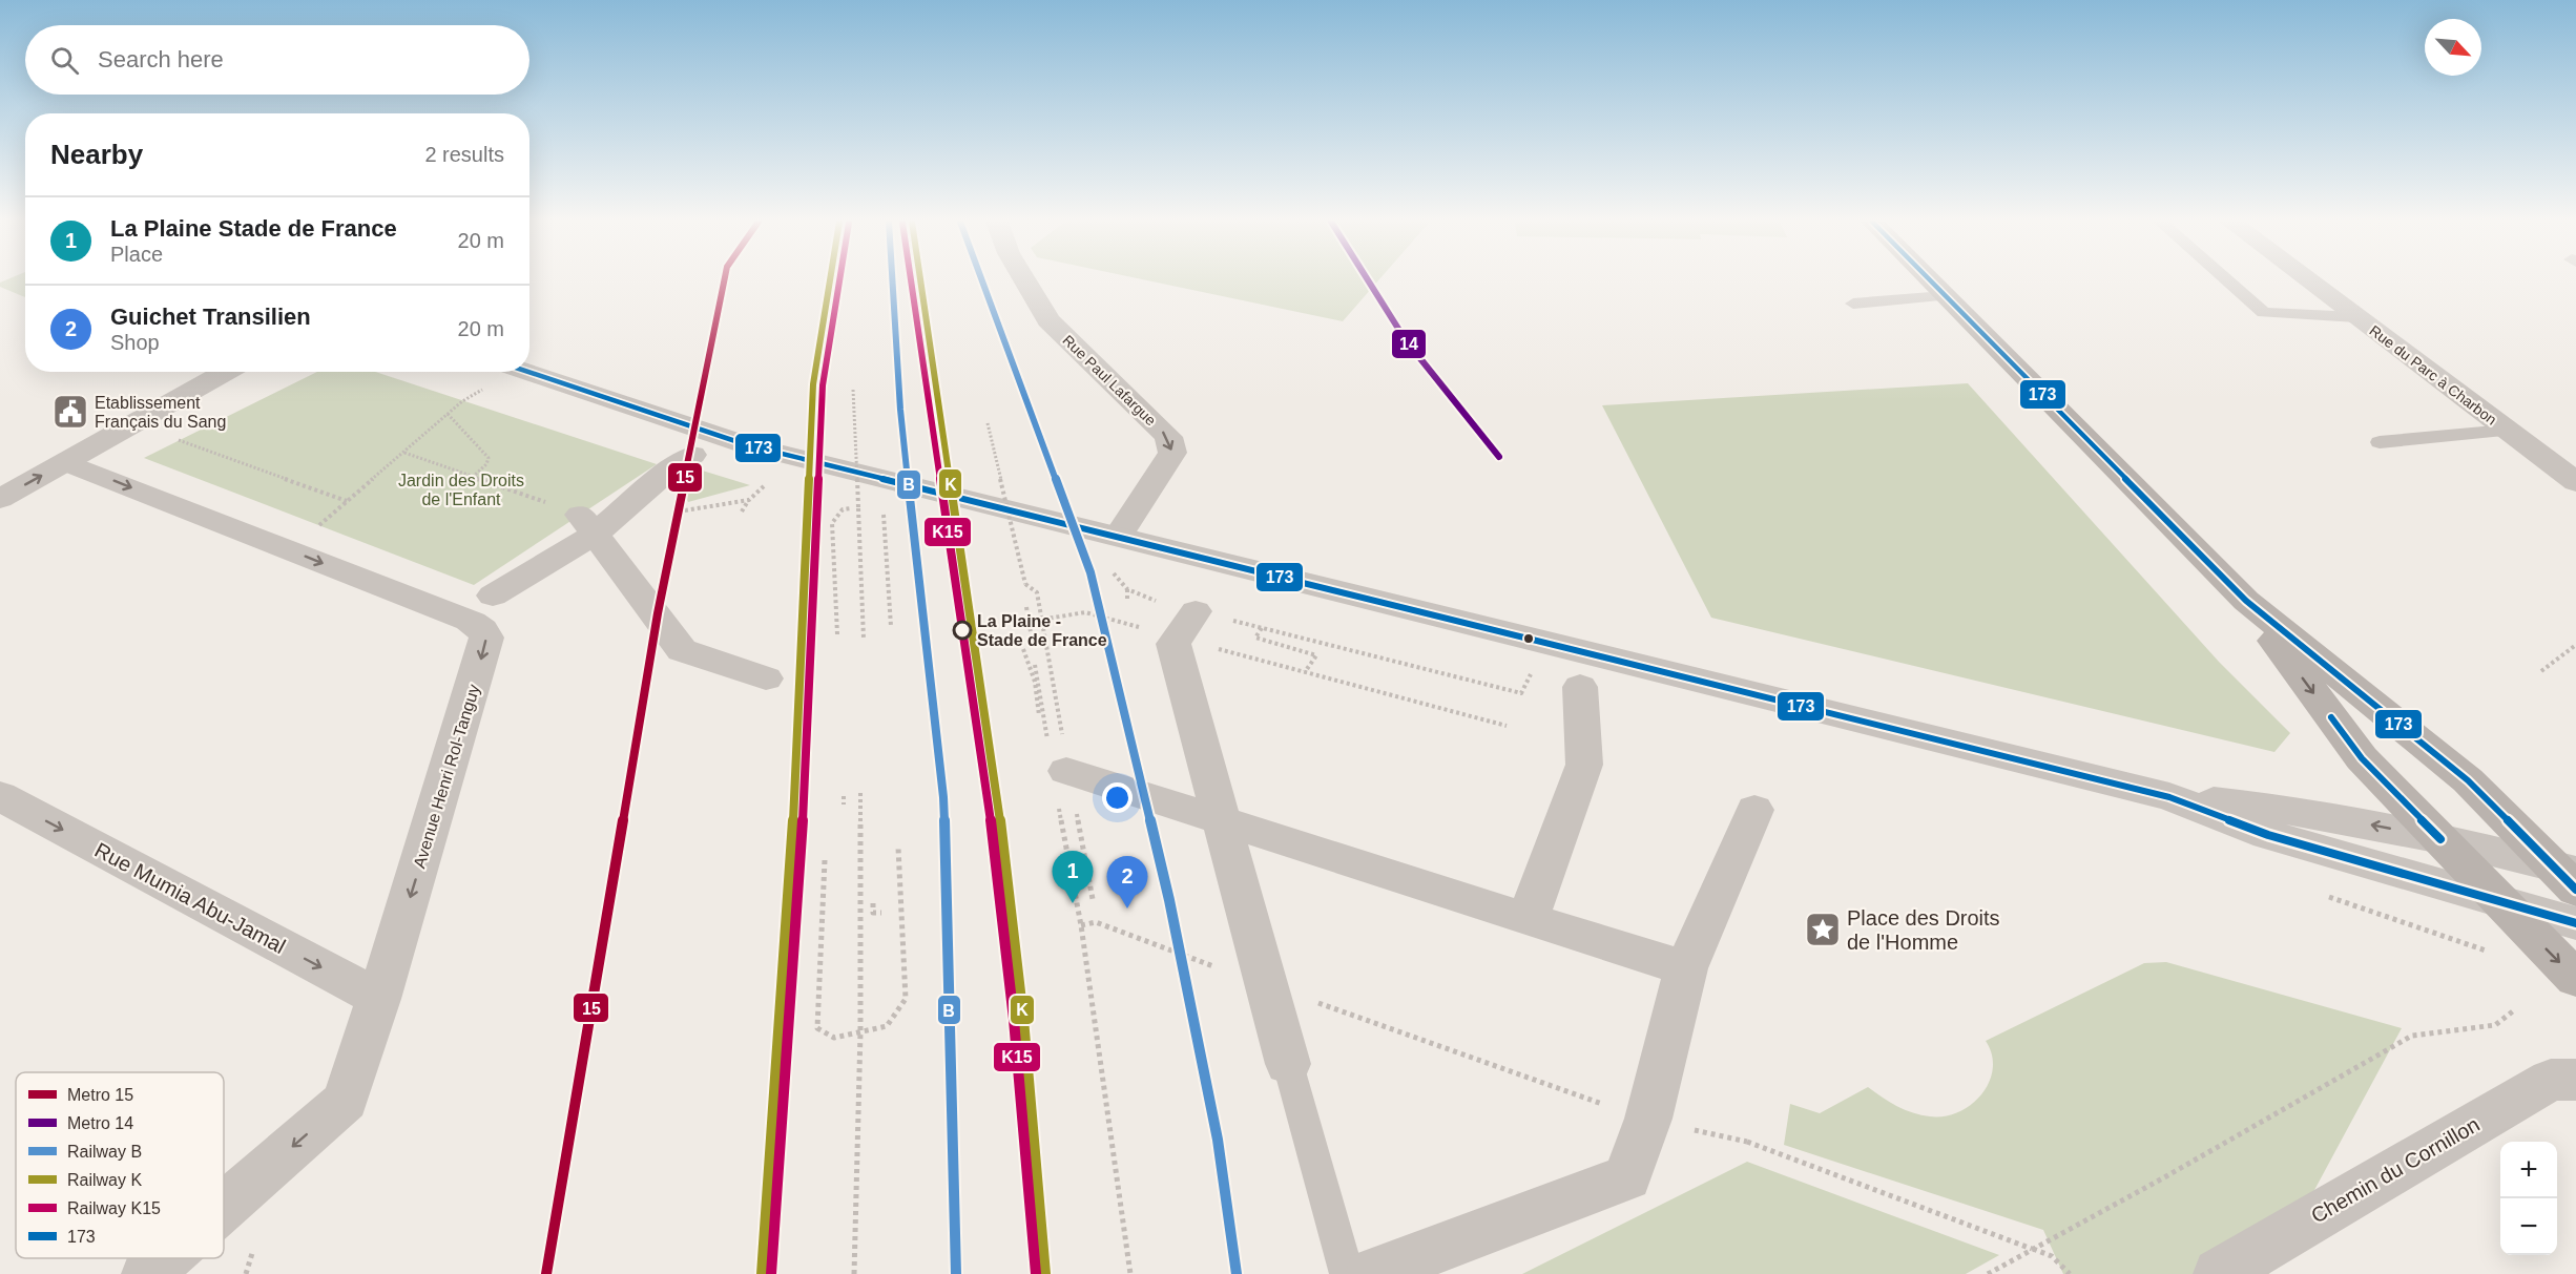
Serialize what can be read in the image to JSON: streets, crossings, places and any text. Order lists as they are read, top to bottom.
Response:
{
  "streets": {
    "street": [
      "Rue du Parc à Charbon",
      "Rue Paul Lafargue",
      "Avenue Henri Rol-Tanguy",
      "Rue Mumia Abu-Jamal",
      "Chemin du Cornillon"
    ]
  },
  "crossings": [
    ["Avenue Henri Rol-Tanguy", "Rue Mumia Abu-Jamal"]
  ],
  "one_way": ["Rue Paul Lafargue", "Rue Mumia Abu-Jamal"],
  "parks": ["Jardin des Droits de l'Enfant"],
  "places": {
    "public building": ["Etablissement Français du Sang"],
    "other": ["La Plaine - Stade de France"],
    "place": ["Place des Droits de l'Homme"]
  },
  "lines": [
    "metro line 15",
    "metro line 14",
    "rail line B",
    "rail line K",
    "rail line K15",
    "transit line 173"
  ],
  "legend": [
    "Metro 15",
    "Metro 14",
    "Railway B",
    "Railway K",
    "Railway K15",
    "173"
  ],
  "north": "bottom right",
  "page": {
    "search": "Search here",
    "heading": ["Nearby", "2 results"],
    "list": [
      {
        "mark": "1",
        "name": "La Plaine Stade de France",
        "note": "Place",
        "value": "20 m"
      },
      {
        "mark": "2",
        "name": "Guichet Transilien",
        "note": "Shop",
        "value": "20 m"
      }
    ],
    "pins": ["1", "2"],
    "map_buttons": ["+", "−"]
  }
}
